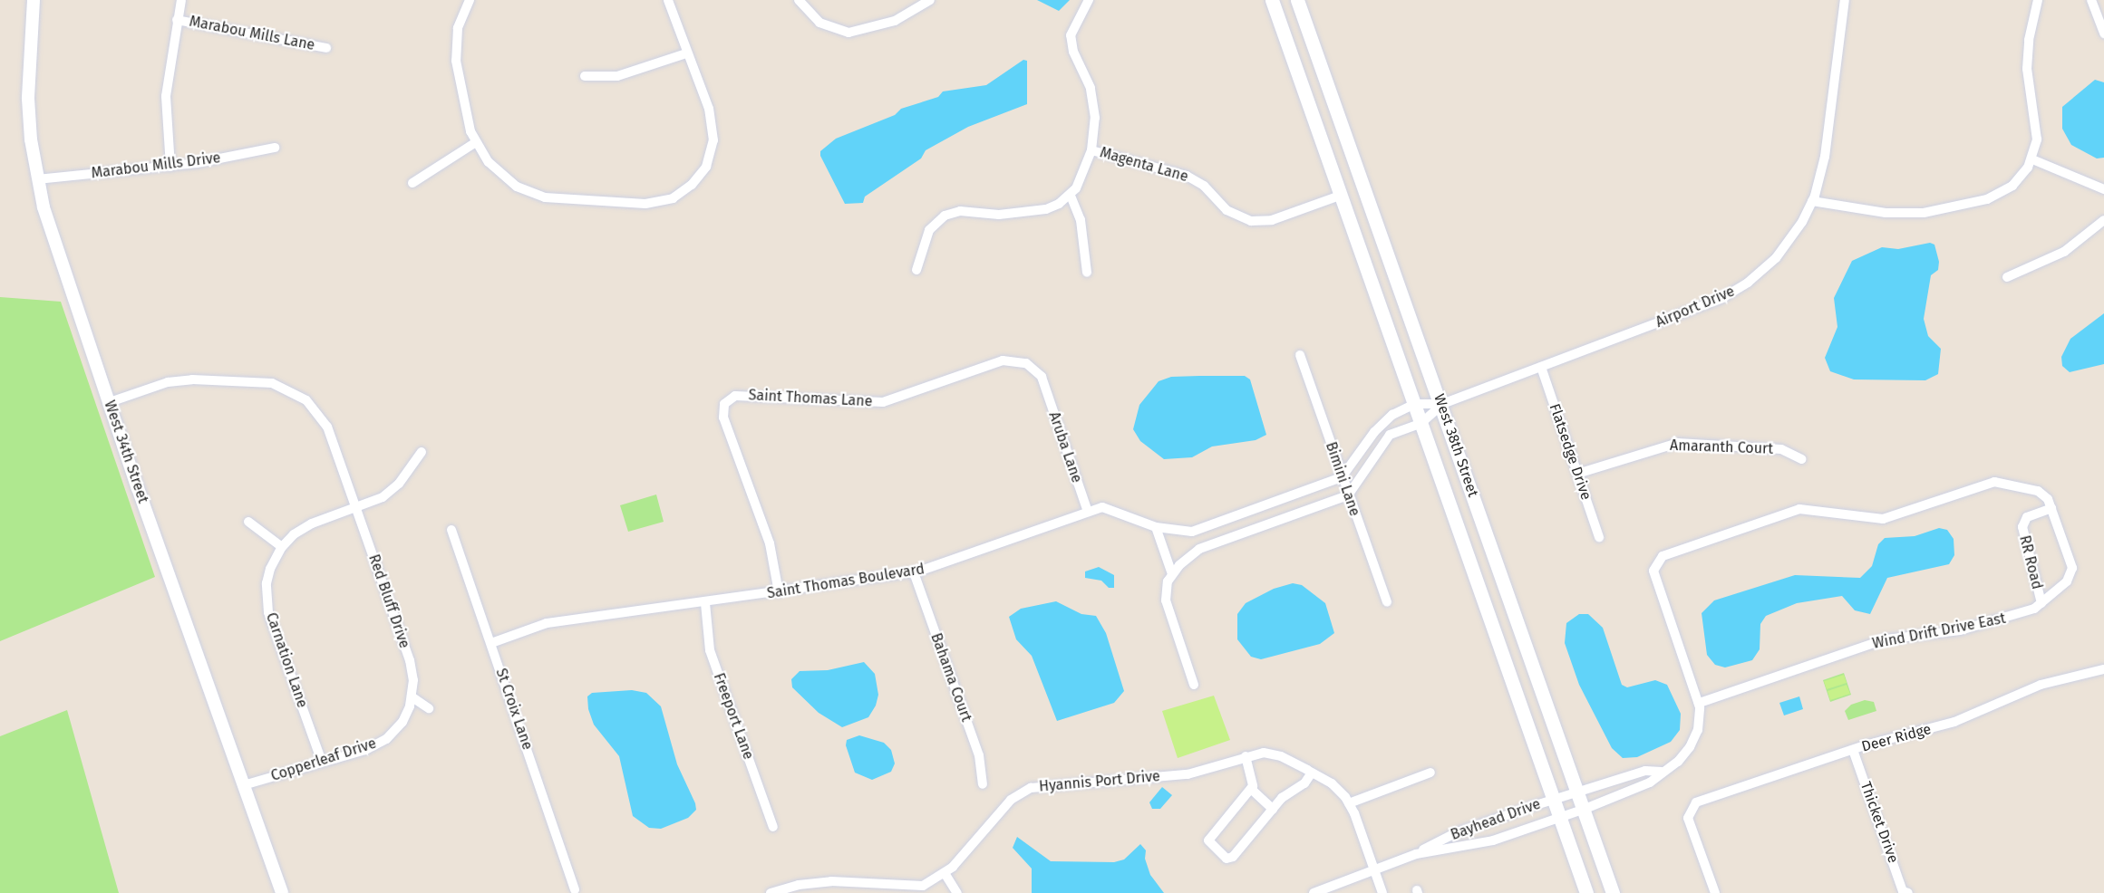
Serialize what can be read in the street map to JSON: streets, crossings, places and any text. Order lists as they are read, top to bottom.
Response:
{
  "streets": {
    "main road": ["West 38th Street"],
    "street": [
      "Marabou Mills Lane",
      "Magenta Lane",
      "Marabou Mills Drive",
      "Airport Drive",
      "Saint Thomas Lane",
      "Aruba Lane",
      "Amaranth Court",
      "West 34th Street",
      "Flatsedge Drive",
      "Bimini Lane",
      "RR Road",
      "Saint Thomas Boulevard",
      "Red Bluff Drive",
      "Wind Drift Drive East",
      "Carnation Lane",
      "Bahama Court",
      "St Croix Lane",
      "Freeport Lane",
      "Deer Ridge",
      "Copperleaf Drive",
      "Hyannis Port Drive",
      "Bayhead Drive",
      "Thicket Drive"
    ]
  },
  "crossings": [
    ["Magenta Lane", "West 38th Street"],
    ["Marabou Mills Drive", "West 34th Street"],
    ["Airport Drive", "West 38th Street"],
    ["Airport Drive", "Flatsedge Drive"],
    ["Saint Thomas Lane", "Aruba Lane"],
    ["Saint Thomas Lane", "Saint Thomas Boulevard"],
    ["West 38th Street", "Bayhead Drive"],
    ["Aruba Lane", "Saint Thomas Boulevard"],
    ["Amaranth Court", "Flatsedge Drive"],
    ["West 34th Street", "Red Bluff Drive"],
    ["West 34th Street", "Copperleaf Drive"],
    ["Bimini Lane", "Saint Thomas Boulevard"],
    ["RR Road", "Wind Drift Drive East"],
    ["Saint Thomas Boulevard", "Bahama Court"],
    ["Saint Thomas Boulevard", "St Croix Lane"],
    ["Saint Thomas Boulevard", "Freeport Lane"],
    ["Red Bluff Drive", "Carnation Lane"],
    ["Red Bluff Drive", "Copperleaf Drive"],
    ["Wind Drift Drive East", "Bayhead Drive"],
    ["Carnation Lane", "Copperleaf Drive"],
    ["Deer Ridge", "Thicket Drive"],
    ["Hyannis Port Drive", "Bayhead Drive"]
  ]
}
